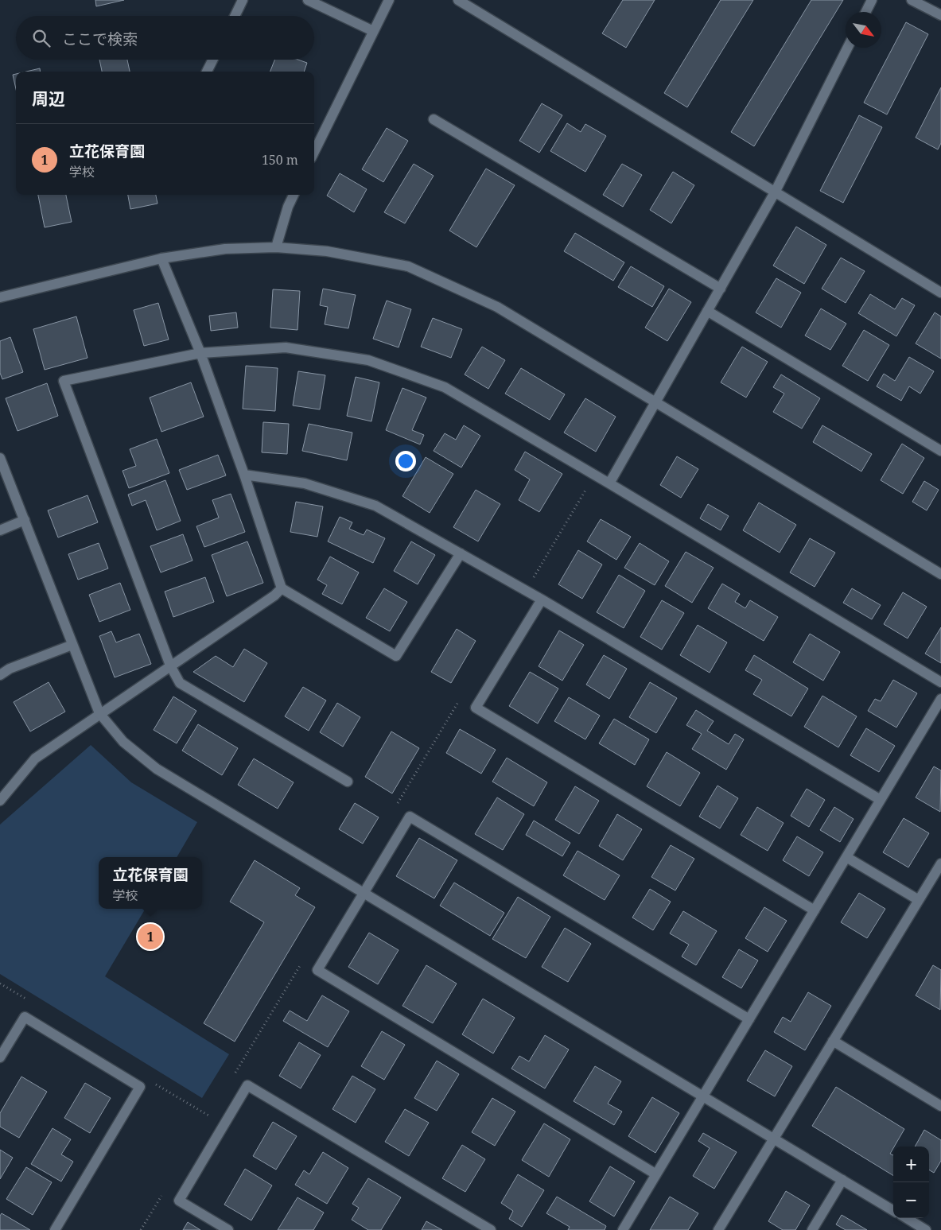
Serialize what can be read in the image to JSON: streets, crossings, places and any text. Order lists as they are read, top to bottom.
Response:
{
  "north": "bottom right",
  "page": {
    "search": "ここで検索",
    "heading": "周辺",
    "list": [
      {
        "mark": "1",
        "name": "立花保育園",
        "note": "学校",
        "value": "150 m"
      }
    ],
    "popup": ["立花保育園", "学校"],
    "pins": "1",
    "map_buttons": ["+", "−"]
  }
}
